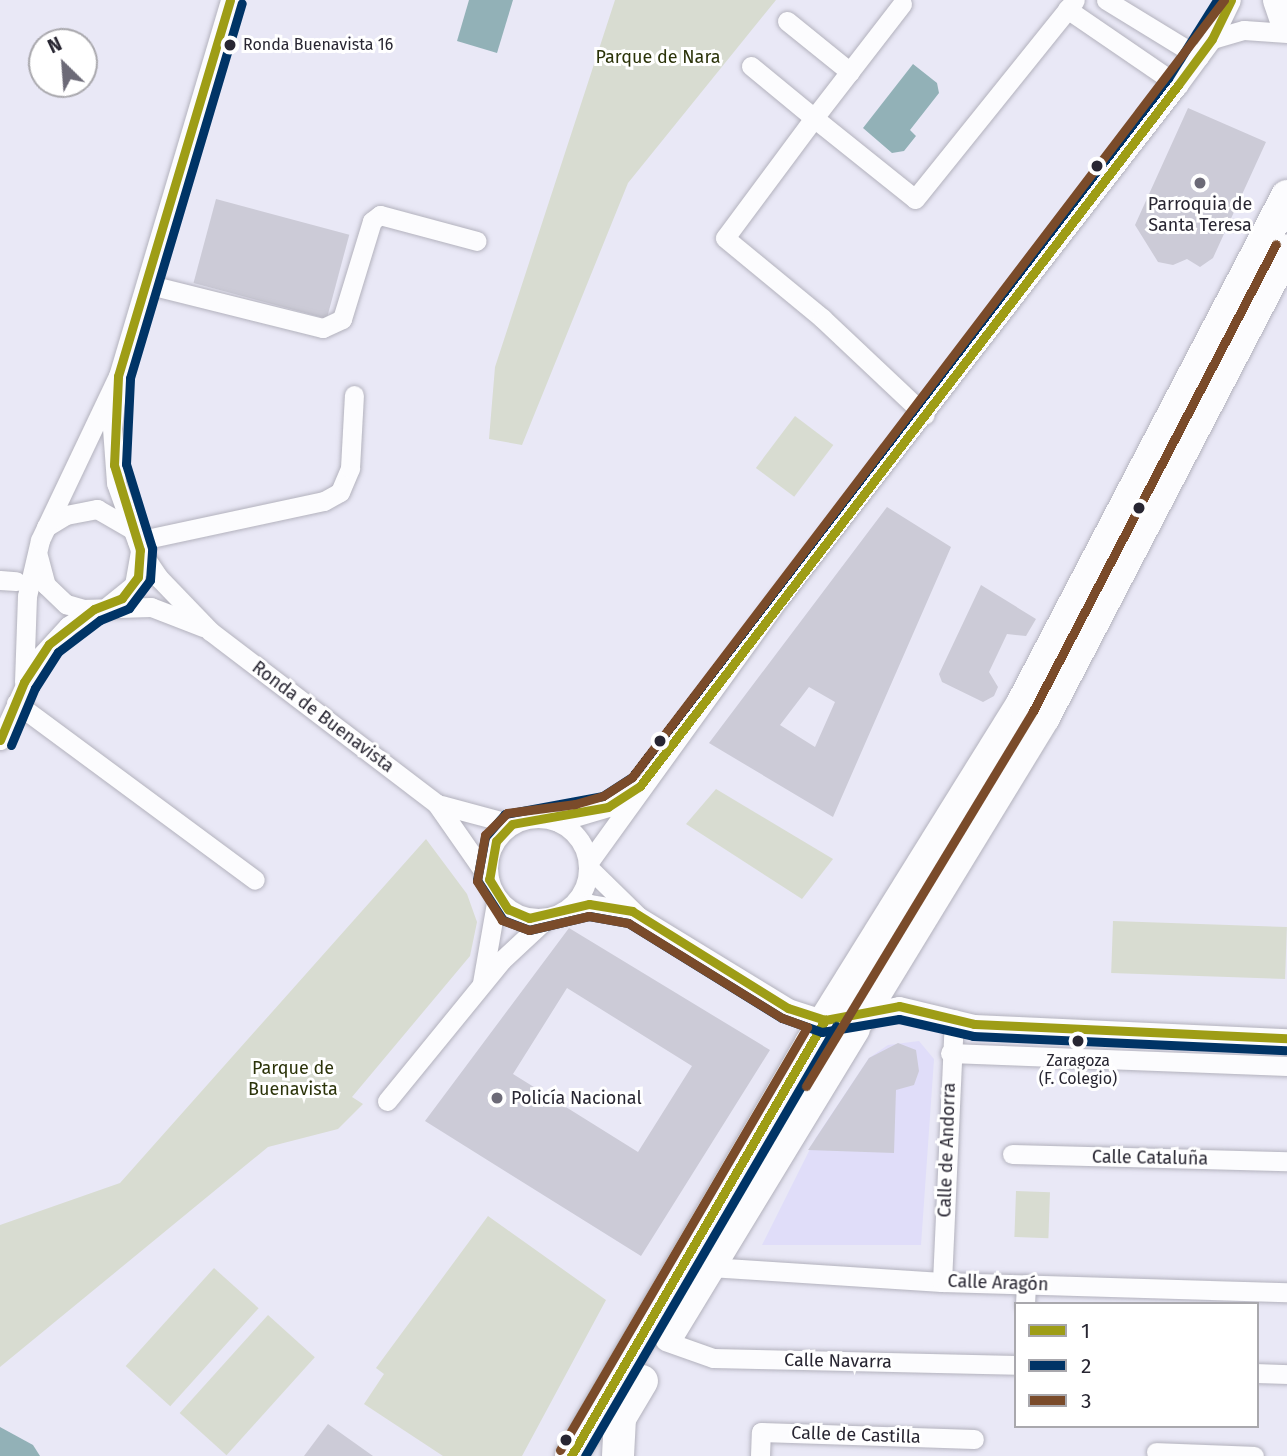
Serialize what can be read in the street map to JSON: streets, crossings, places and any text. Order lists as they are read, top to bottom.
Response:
{
  "streets": {
    "street": [
      "Ronda de Buenavista",
      "Calle de Andorra",
      "Calle Cataluña",
      "Calle Aragón",
      "Calle Navarra",
      "Calle de Castilla"
    ]
  },
  "crossings": [
    ["Calle de Andorra", "Calle Aragón"]
  ],
  "parks": ["Parque de Nara", "Parque de Buenavista"],
  "places": [
    "Ronda Buenavista 16",
    "Parroquia de Santa Teresa",
    "Zaragoza (F. Colegio)",
    "Policía Nacional"
  ],
  "lines": ["transit line 1", "transit line 2", "transit line 3"],
  "legend": ["1", "2", "3"],
  "north": "top left"
}
